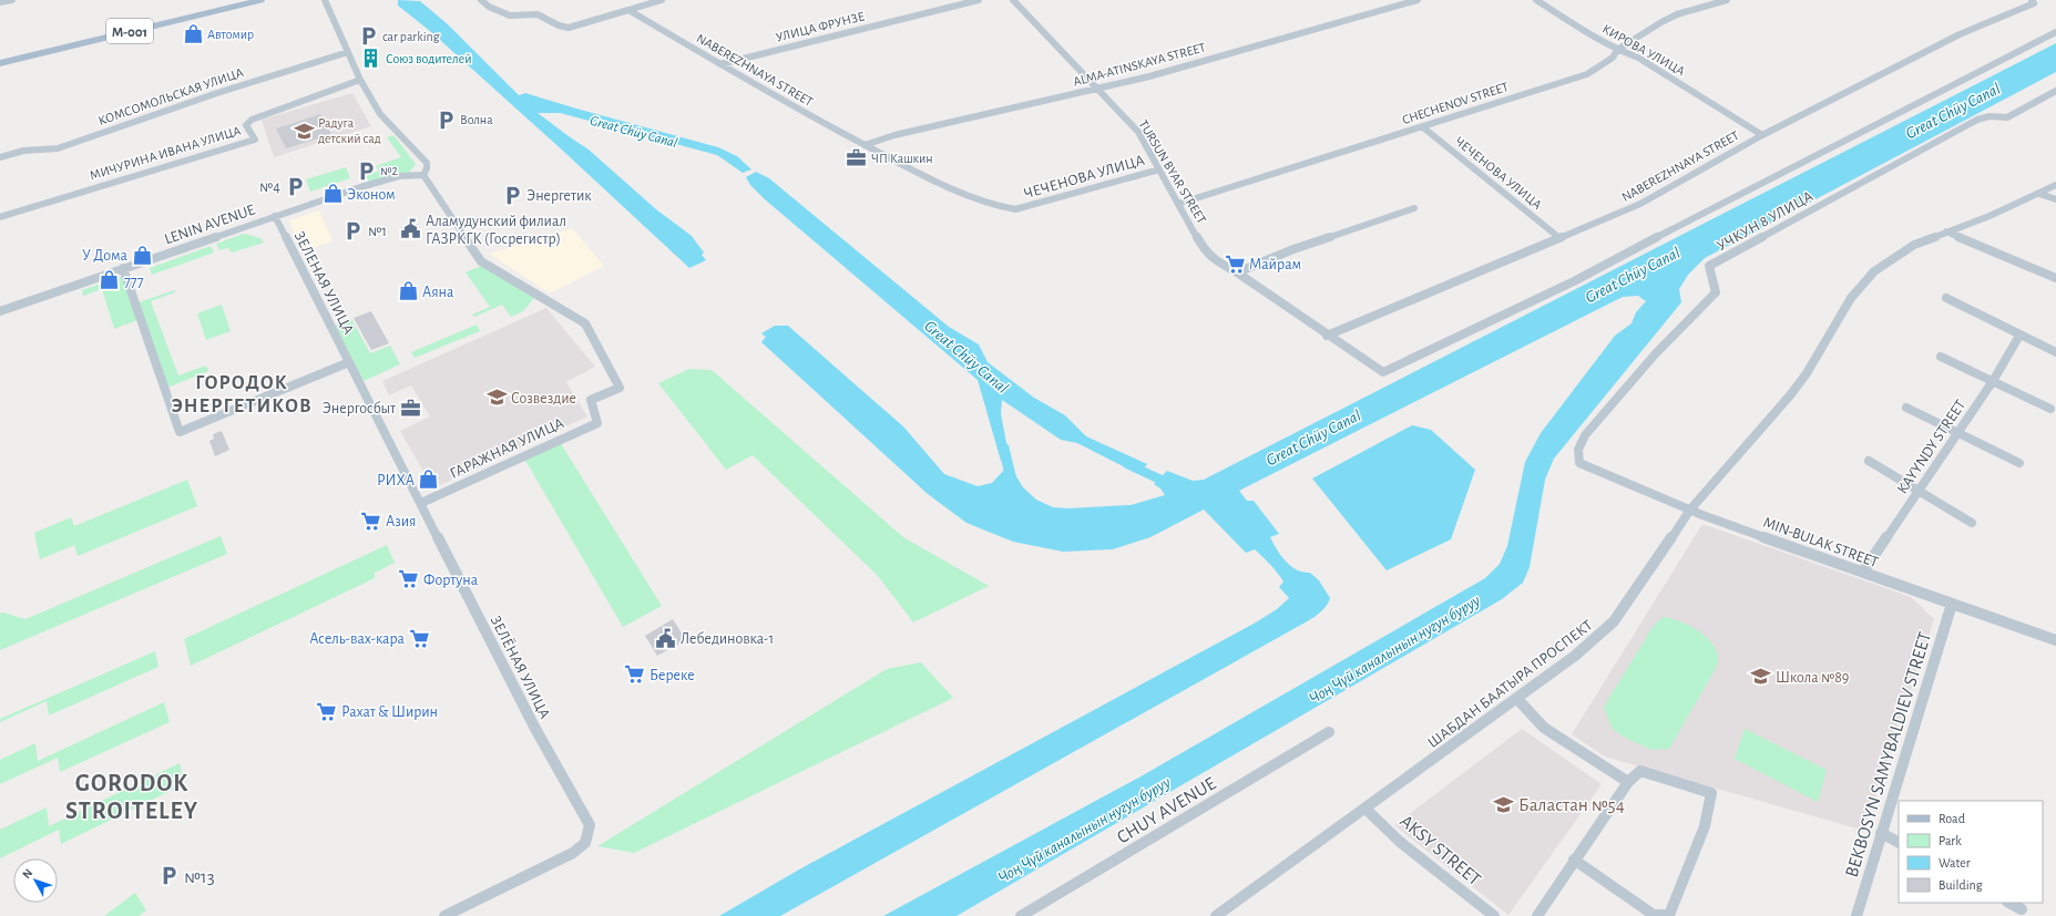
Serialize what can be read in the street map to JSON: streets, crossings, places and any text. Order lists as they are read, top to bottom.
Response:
{
  "streets": {
    "main road": ["М-001"],
    "street": [
      "УЛИЦА ФРУНЗЕ",
      "КИРОВА УЛИЦА",
      "ALMA-ATINSKAYA STREET",
      "NABEREZHNAYA STREET",
      "КОМСОМОЛЬСКАЯ УЛИЦА",
      "CHECHENOV STREET",
      "МИЧУРИНА ИВАНА УЛИЦА",
      "TURSUN BYAR STREET",
      "ЧЕЧЕНОВА УЛИЦА",
      "УЧКУН 8 УЛИЦА",
      "LENIN AVENUE",
      "ЗЕЛЕНАЯ УЛИЦА",
      "KAYYNDY STREET",
      "ГАРАЖНАЯ УЛИЦА",
      "MIN-BULAK STREET",
      "ЗЕЛЁНАЯ УЛИЦА",
      "ШАБДАН БААТЫРА ПРОСПЕКТ",
      "BEKBOSYN SAMYBALDIEV STREET",
      "CHUY AVENUE",
      "AKSY STREET"
    ]
  },
  "crossings": [
    ["УЛИЦА ФРУНЗЕ", "NABEREZHNAYA STREET"],
    ["КИРОВА УЛИЦА", "NABEREZHNAYA STREET"],
    ["КИРОВА УЛИЦА", "CHECHENOV STREET"],
    ["ALMA-ATINSKAYA STREET", "NABEREZHNAYA STREET"],
    ["ALMA-ATINSKAYA STREET", "TURSUN BYAR STREET"],
    ["NABEREZHNAYA STREET", "TURSUN BYAR STREET"],
    ["NABEREZHNAYA STREET", "ЧЕЧЕНОВА УЛИЦА"],
    ["КОМСОМОЛЬСКАЯ УЛИЦА", "ГАРАЖНАЯ УЛИЦА"],
    ["CHECHENOV STREET", "TURSUN BYAR STREET"],
    ["CHECHENOV STREET", "ЧЕЧЕНОВА УЛИЦА"],
    ["МИЧУРИНА ИВАНА УЛИЦА", "ГАРАЖНАЯ УЛИЦА"],
    ["TURSUN BYAR STREET", "ЧЕЧЕНОВА УЛИЦА"],
    ["УЧКУН 8 УЛИЦА", "MIN-BULAK STREET"],
    ["LENIN AVENUE", "ЗЕЛЕНАЯ УЛИЦА"],
    ["LENIN AVENUE", "ГАРАЖНАЯ УЛИЦА"],
    ["ЗЕЛЕНАЯ УЛИЦА", "ЗЕЛЁНАЯ УЛИЦА"],
    ["KAYYNDY STREET", "MIN-BULAK STREET"],
    ["ГАРАЖНАЯ УЛИЦА", "ЗЕЛЁНАЯ УЛИЦА"],
    ["MIN-BULAK STREET", "ШАБДАН БААТЫРА ПРОСПЕКТ"],
    ["MIN-BULAK STREET", "BEKBOSYN SAMYBALDIEV STREET"],
    ["ШАБДАН БААТЫРА ПРОСПЕКТ", "AKSY STREET"]
  ],
  "districts": ["ГОРОДОК ЭНЕРГЕТИКОВ", "GORODOK STROITELEY"],
  "water": ["Great Chüy Canal", "Чоң Чүй каналынын нугун буруу"],
  "places": {
    "shop": [
      "Автомир",
      "Эконом",
      "У Дома",
      "777",
      "Аяна",
      "РИХА"
    ],
    "parking": [
      "car parking",
      "Волна",
      "№2",
      "№4",
      "Энергетик",
      "№1",
      "№13"
    ],
    "building": ["Союз водителей"],
    "school or university": [
      "Радуга детский сад",
      "Созвездие",
      "Школа №89",
      "Баластан №54"
    ],
    "office": ["ЧП Кашкин", "Энергосбыт"],
    "public building": ["Аламудунский филиал ГАЗРКГК (Госрегистр)", "Лебединовка-1"],
    "supermarket": [
      "Майрам",
      "Азия",
      "Фортуна",
      "Асель-вах-кара",
      "Береке",
      "Рахат & Ширин"
    ]
  },
  "legend": [
    "Road",
    "Park",
    "Water",
    "Building"
  ],
  "north": "top left"
}
